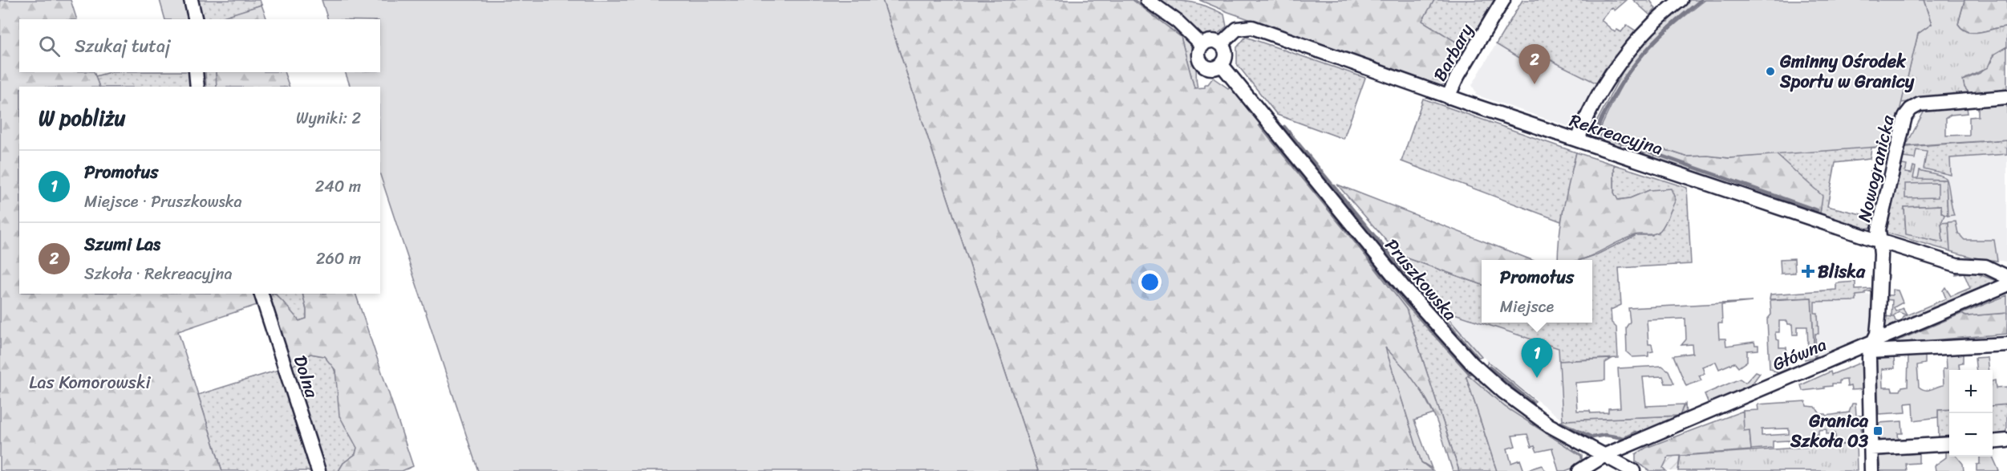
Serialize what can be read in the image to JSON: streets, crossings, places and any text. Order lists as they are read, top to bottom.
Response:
{
  "streets": {
    "street": [
      "Barbary",
      "Rekreacyjna",
      "Nowogranicka",
      "Pruszkowska",
      "Główna",
      "Dolna"
    ]
  },
  "crossings": [
    ["Barbary", "Rekreacyjna"],
    ["Rekreacyjna", "Nowogranicka"],
    ["Rekreacyjna", "Pruszkowska"],
    ["Nowogranicka", "Główna"],
    ["Pruszkowska", "Główna"]
  ],
  "parks": ["Las Komorowski"],
  "places": {
    "other": ["Gminny Ośrodek Sportu w Granicy"],
    "health": ["Bliska"],
    "transit": ["Granica Szkoła 03"]
  },
  "page": {
    "search": "Szukaj tutaj",
    "pins": ["2", "1"],
    "heading": ["W pobliżu", "Wyniki: 2"],
    "list": [
      {
        "mark": "1",
        "name": "Promotus",
        "note": "Miejsce · Pruszkowska",
        "value": "240 m"
      },
      {
        "mark": "2",
        "name": "Szumi Las",
        "note": "Szkoła · Rekreacyjna",
        "value": "260 m"
      }
    ],
    "popup": ["Promotus", "Miejsce"],
    "map_buttons": ["+", "−"]
  }
}
